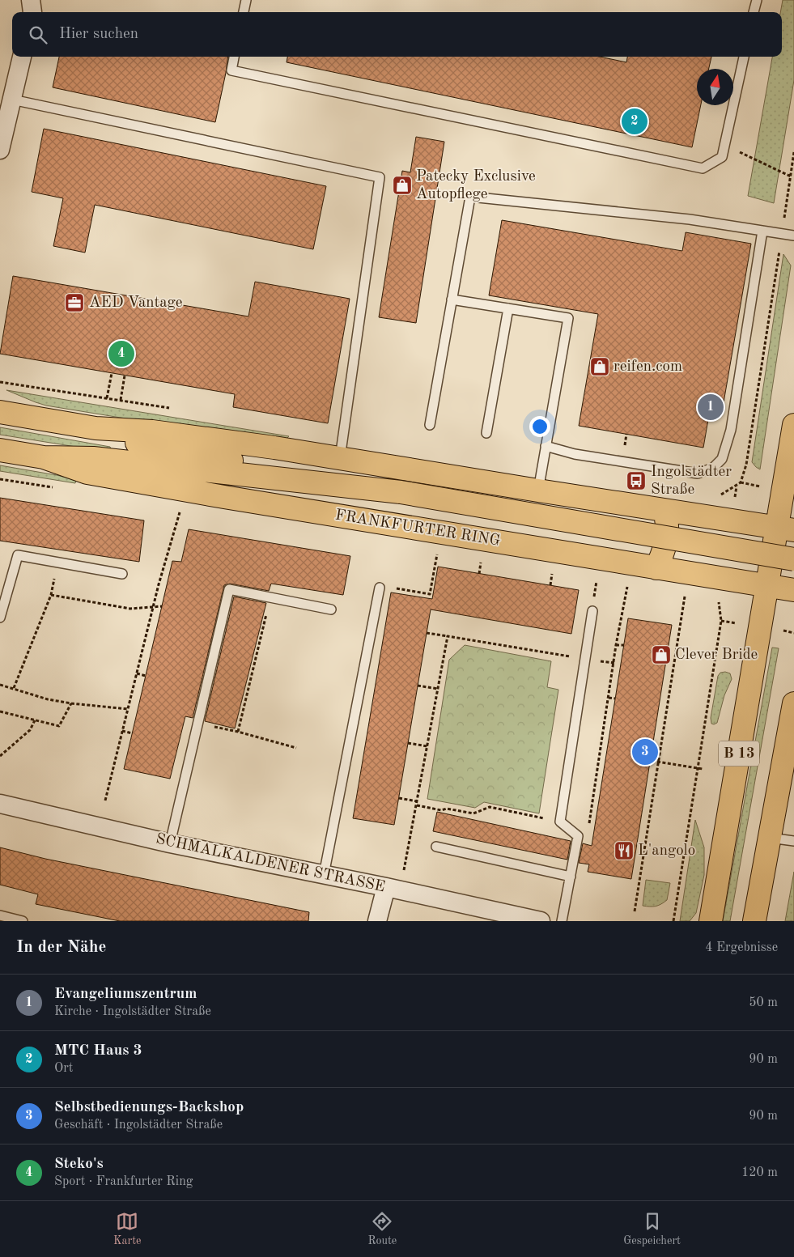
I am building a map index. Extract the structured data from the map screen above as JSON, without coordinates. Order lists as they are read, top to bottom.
{
  "streets": {
    "main road": ["FRANKFURTER RING", "B 13"],
    "street": ["SCHMALKALDENER STRASSE"]
  },
  "crossings": [
    ["FRANKFURTER RING", "B 13"]
  ],
  "places": {
    "shop": ["Patecky Exclusive Autopflege", "reifen.com", "Clever Bride"],
    "office": ["AED Vantage"],
    "bus stop": ["Ingolstädter Straße"],
    "restaurant": ["L'angolo"]
  },
  "north": "top",
  "page": {
    "search": "Hier suchen",
    "pins": [
      "2",
      "4",
      "1",
      "3"
    ],
    "heading": ["In der Nähe", "4 Ergebnisse"],
    "list": [
      {
        "mark": "1",
        "name": "Evangeliumszentrum",
        "note": "Kirche · Ingolstädter Straße",
        "value": "50 m"
      },
      {
        "mark": "2",
        "name": "MTC Haus 3",
        "note": "Ort",
        "value": "90 m"
      },
      {
        "mark": "3",
        "name": "Selbstbedienungs-Backshop",
        "note": "Geschäft · Ingolstädter Straße",
        "value": "90 m"
      },
      {
        "mark": "4",
        "name": "Steko's",
        "note": "Sport · Frankfurter Ring",
        "value": "120 m"
      }
    ],
    "nav": ["Karte", "Route", "Gespeichert"]
  }
}
